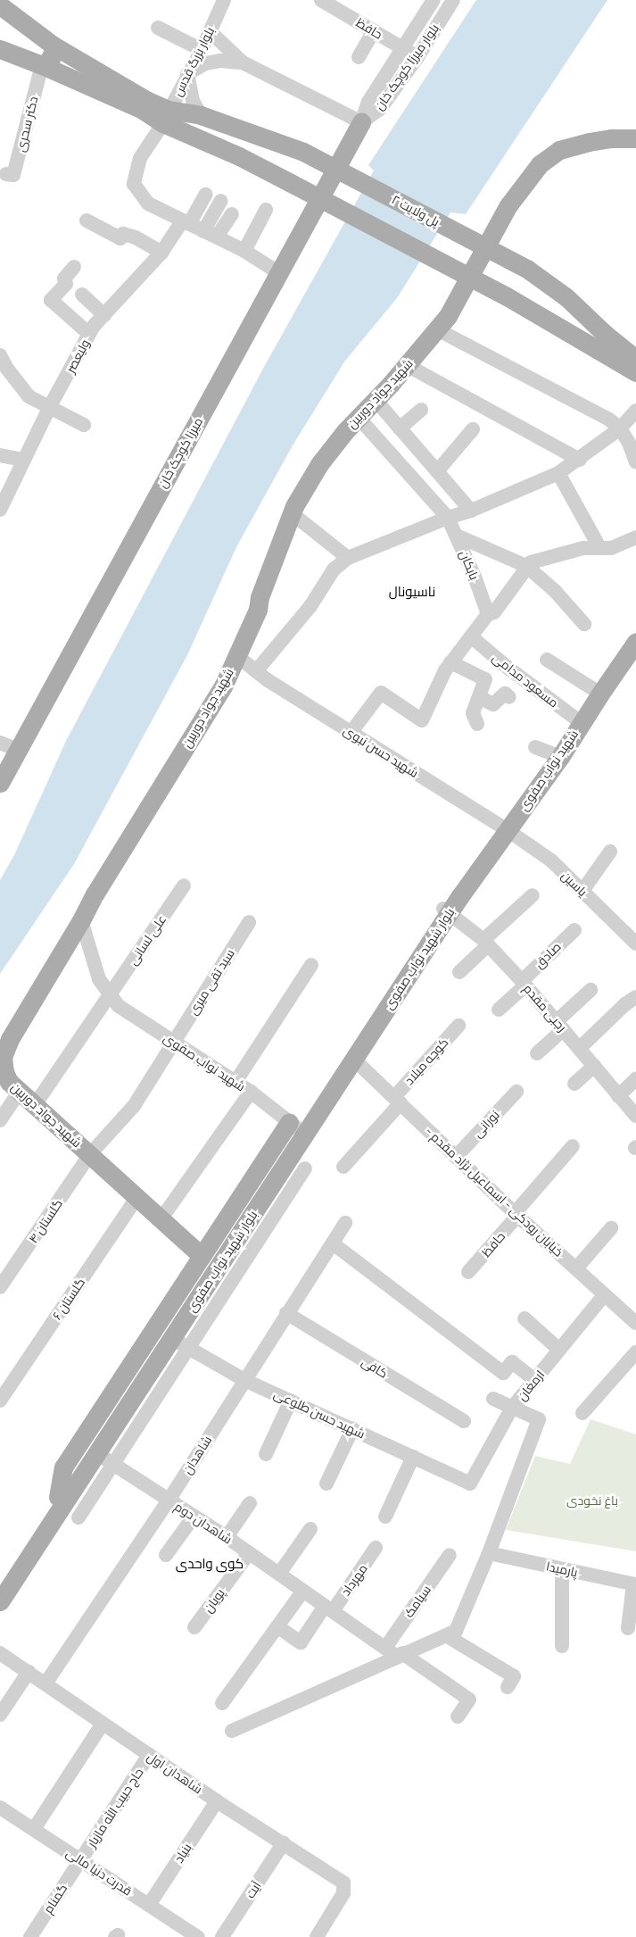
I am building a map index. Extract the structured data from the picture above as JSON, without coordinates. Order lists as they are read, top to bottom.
{
  "streets": {
    "main road": [
      "پل ولایت ۲",
      "شهید جواد دوربین",
      "میرزا کوچک خان",
      "شهید نواب صفوی",
      "بلوار شهید نواب صفوی"
    ],
    "street": [
      "حافظ",
      "بلوار بزرگ قدس",
      "بلوار میرزا کوچک خان",
      "دکتر سحری",
      "ولیعصر",
      "بابکان",
      "مسعود مدامی",
      "شهید حسن نبوی",
      "یاسین",
      "علی لسانی",
      "صادق",
      "سید تقی میری",
      "رجبی مقدم",
      "کوچه میلاد",
      "نورانی",
      "- خیابان رودکی - اسماعیل نژاد مقدم",
      "گلستان ۴",
      "گلستان ۶",
      "کافی",
      "ارمغان",
      "شهید حسن طلوعی",
      "شاهدان",
      "شاهدان دوم",
      "پارمیدا",
      "مهرداد",
      "پویان",
      "سیامک",
      "شاهدان اول",
      "حاج حبیب الله مازیار",
      "بنیاد",
      "قدرت دنیا مالی",
      "آیت",
      "گمنام"
    ]
  },
  "crossings": [
    ["حافظ", "بلوار میرزا کوچک خان"],
    ["حافظ", "- خیابان رودکی - اسماعیل نژاد مقدم"],
    ["بلوار بزرگ قدس", "پل ولایت ۲"],
    ["بلوار بزرگ قدس", "ولیعصر"],
    ["بلوار میرزا کوچک خان", "میرزا کوچک خان"],
    ["شهید جواد دوربین", "بابکان"],
    ["شهید جواد دوربین", "شهید حسن نبوی"],
    ["شهید جواد دوربین", "شهید نواب صفوی"],
    ["شهید جواد دوربین", "علی لسانی"],
    ["شهید جواد دوربین", "سید تقی میری"],
    ["شهید جواد دوربین", "گلستان ۴"],
    ["شهید جواد دوربین", "گلستان ۶"],
    ["مسعود مدامی", "شهید نواب صفوی"],
    ["شهید حسن نبوی", "شهید نواب صفوی"],
    ["شهید حسن نبوی", "یاسین"],
    ["شهید نواب صفوی", "یاسین"],
    ["شهید نواب صفوی", "علی لسانی"],
    ["شهید نواب صفوی", "بلوار شهید نواب صفوی"],
    ["شهید نواب صفوی", "سید تقی میری"],
    ["صادق", "رجبی مقدم"],
    ["بلوار شهید نواب صفوی", "رجبی مقدم"],
    ["بلوار شهید نواب صفوی", "- خیابان رودکی - اسماعیل نژاد مقدم"],
    ["بلوار شهید نواب صفوی", "شهید حسن طلوعی"],
    ["بلوار شهید نواب صفوی", "شاهدان دوم"],
    ["سید تقی میری", "گلستان ۴"],
    ["کوچه میلاد", "- خیابان رودکی - اسماعیل نژاد مقدم"],
    ["نورانی", "- خیابان رودکی - اسماعیل نژاد مقدم"],
    ["- خیابان رودکی - اسماعیل نژاد مقدم", "ارمغان"],
    ["کافی", "شاهدان"],
    ["ارمغان", "شهید حسن طلوعی"],
    ["شهید حسن طلوعی", "شاهدان"],
    ["شاهدان", "شاهدان دوم"],
    ["شاهدان", "شاهدان اول"],
    ["شاهدان دوم", "مهرداد"],
    ["شاهدان دوم", "پویان"],
    ["شاهدان دوم", "سیامک"],
    ["شاهدان اول", "حاج حبیب الله مازیار"],
    ["شاهدان اول", "بنیاد"],
    ["شاهدان اول", "آیت"],
    ["حاج حبیب الله مازیار", "قدرت دنیا مالی"],
    ["حاج حبیب الله مازیار", "گمنام"],
    ["بنیاد", "قدرت دنیا مالی"],
    ["قدرت دنیا مالی", "گمنام"]
  ],
  "districts": ["ناسیونال", "کوی واحدی"],
  "parks": ["باغ نخودی"]
}
